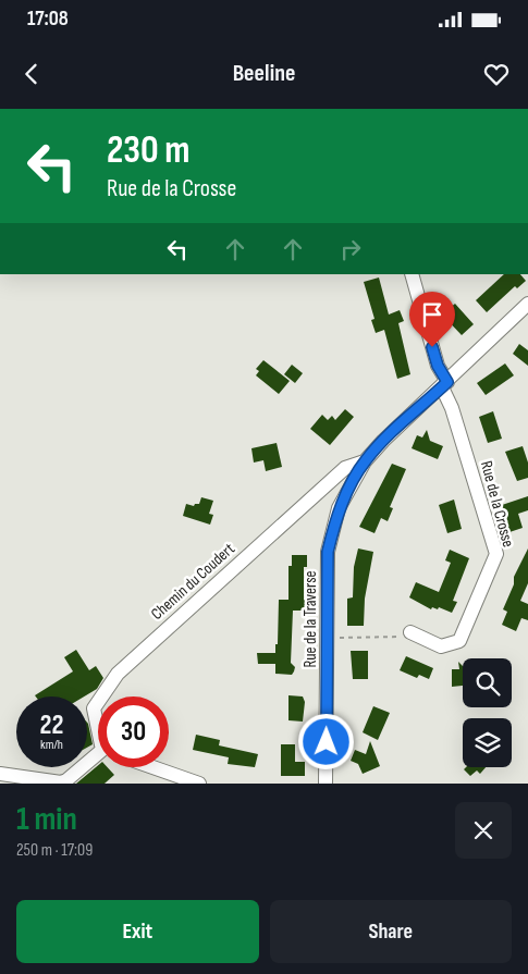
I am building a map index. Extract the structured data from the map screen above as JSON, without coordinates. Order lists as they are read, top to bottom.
{
  "streets": {
    "street": ["Rue de la Crosse", "Chemin du Coudert", "Rue de la Traverse"]
  },
  "crossings": [
    ["Rue de la Crosse", "Rue de la Traverse"],
    ["Chemin du Coudert", "Rue de la Traverse"]
  ],
  "page": {
    "status": "17:08",
    "header": "Beeline",
    "turn": ["230 m", "Rue de la Crosse"],
    "speed": "22 km/h",
    "limit": "30",
    "heading": ["1 min", "250 m · 17:09"],
    "buttons": ["Exit", "Share"]
  }
}
